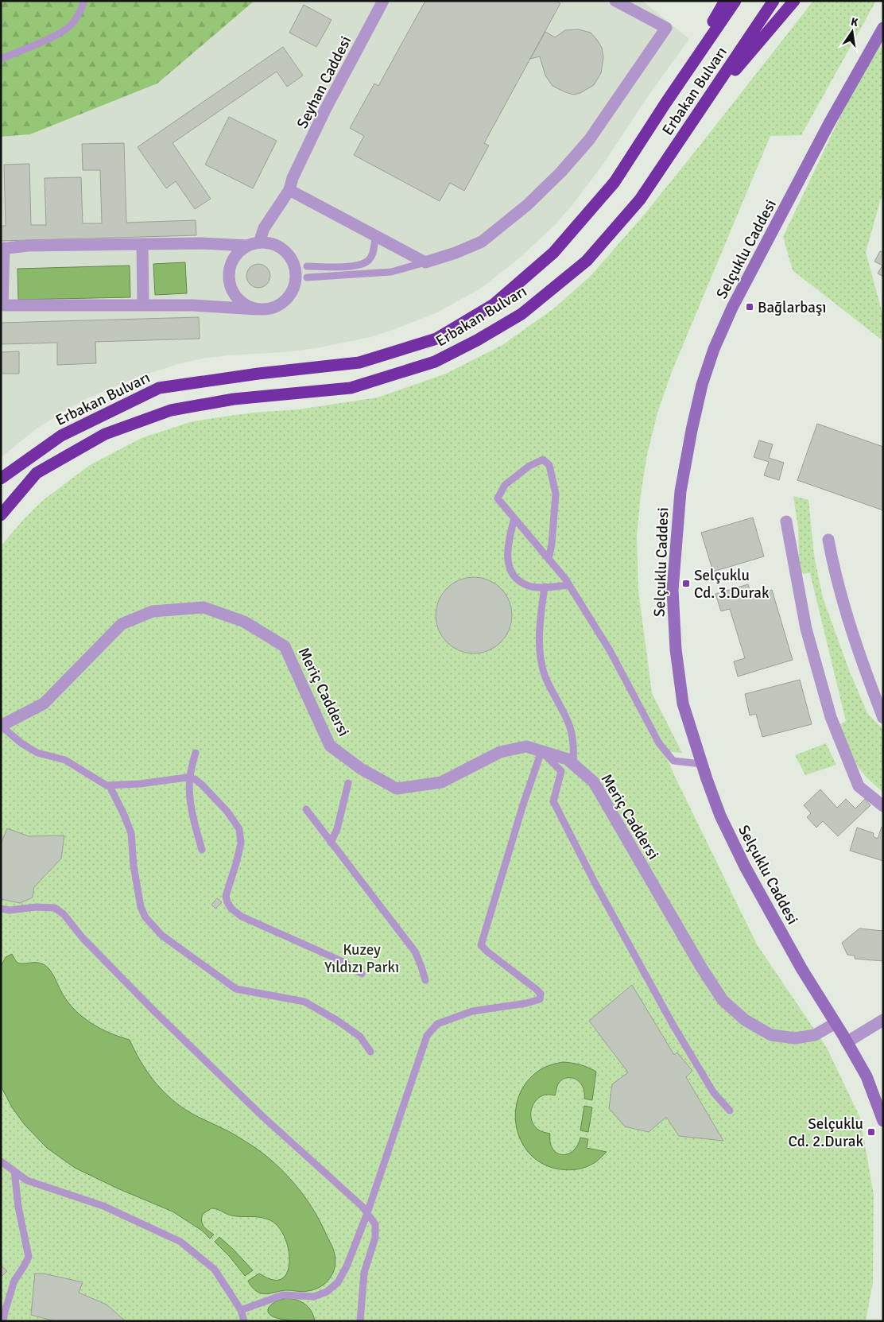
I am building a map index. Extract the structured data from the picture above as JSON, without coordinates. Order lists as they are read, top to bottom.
{
  "streets": {
    "highway": ["Erbakan Bulvarı"],
    "street": ["Seyhan Caddesi", "Selçuklu Caddesi", "Meriç Caddersi"]
  },
  "crossings": [
    ["Selçuklu Caddesi", "Meriç Caddersi"]
  ],
  "parks": ["Kuzey Yıldızı Parkı"],
  "places": {
    "transit": ["Bağlarbaşı", "Selçuklu Cd. 3.Durak", "Selçuklu Cd. 2.Durak"]
  },
  "north": "top"
}
